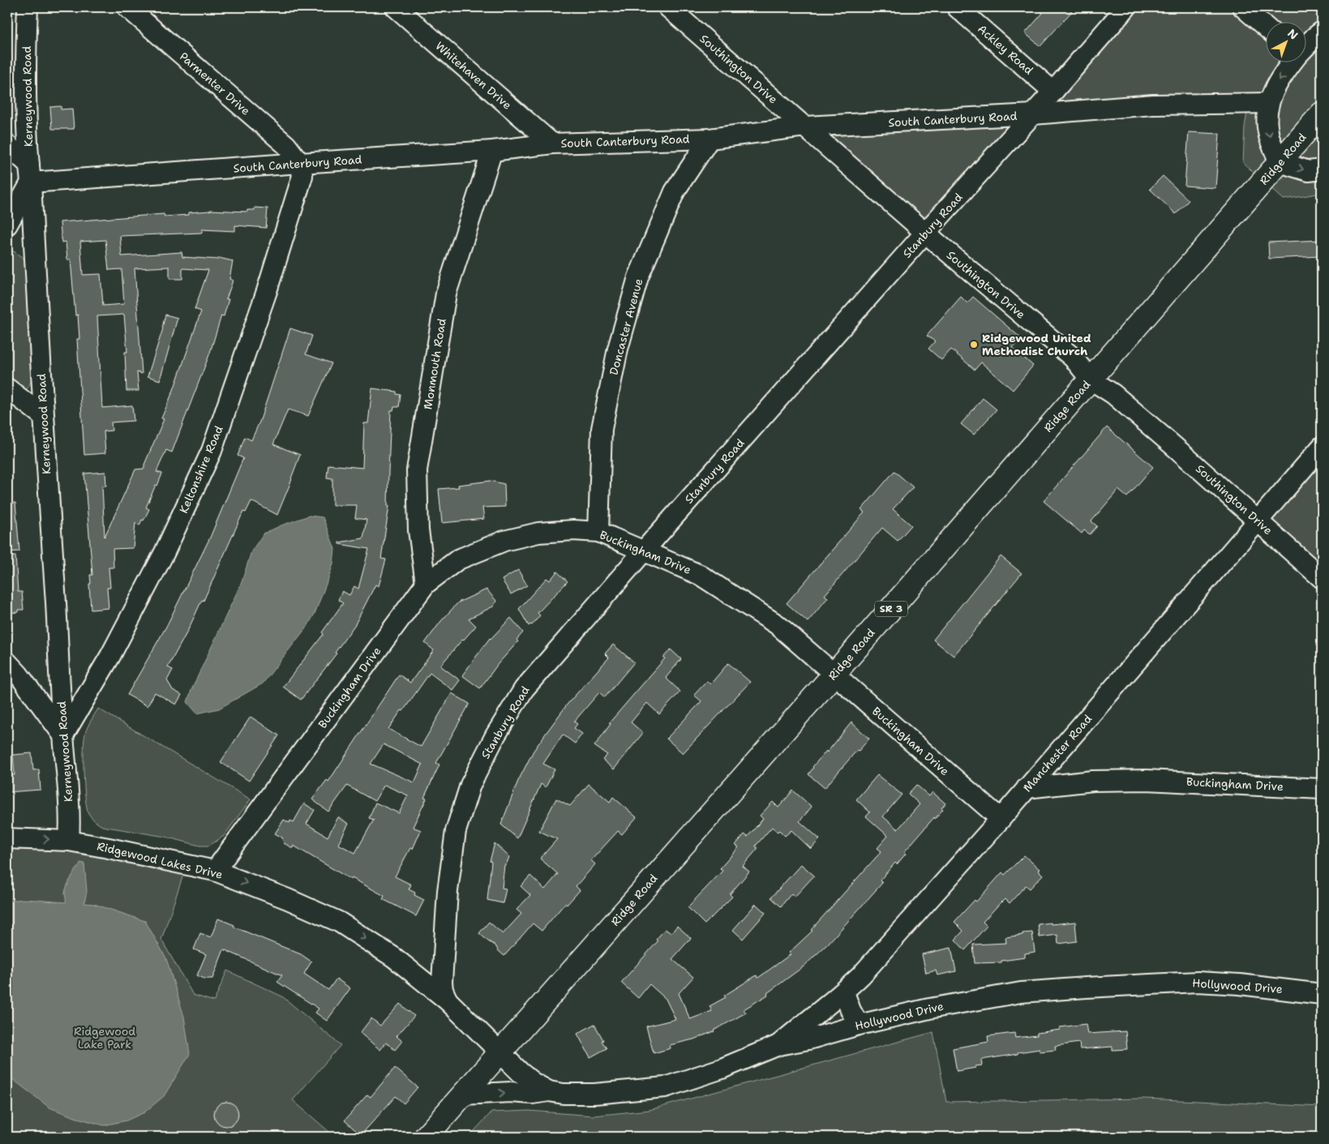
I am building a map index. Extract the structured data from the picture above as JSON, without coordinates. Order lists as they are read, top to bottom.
{
  "streets": {
    "main road": ["Ridge Road", "SR 3"],
    "street": [
      "Ackley Road",
      "Southington Drive",
      "Whitehaven Drive",
      "Parmenter Drive",
      "Kerneywood Road",
      "South Canterbury Road",
      "Stanbury Road",
      "Doncaster Avenue",
      "Monmouth Road",
      "Keltonshire Road",
      "Buckingham Drive",
      "Manchester Road",
      "Ridgewood Lakes Drive",
      "Hollywood Drive"
    ]
  },
  "crossings": [
    ["Ackley Road", "Stanbury Road"],
    ["Southington Drive", "South Canterbury Road"],
    ["Southington Drive", "Ridge Road"],
    ["Southington Drive", "Stanbury Road"],
    ["Southington Drive", "Manchester Road"],
    ["Whitehaven Drive", "South Canterbury Road"],
    ["Parmenter Drive", "South Canterbury Road"],
    ["Parmenter Drive", "Keltonshire Road"],
    ["Kerneywood Road", "South Canterbury Road"],
    ["Kerneywood Road", "Keltonshire Road"],
    ["Kerneywood Road", "Ridgewood Lakes Drive"],
    ["South Canterbury Road", "Stanbury Road"],
    ["South Canterbury Road", "Doncaster Avenue"],
    ["South Canterbury Road", "Monmouth Road"],
    ["South Canterbury Road", "Keltonshire Road"],
    ["Ridge Road", "Buckingham Drive"],
    ["Ridge Road", "Ridgewood Lakes Drive"],
    ["Ridge Road", "Hollywood Drive"],
    ["Stanbury Road", "Buckingham Drive"],
    ["Stanbury Road", "Ridgewood Lakes Drive"],
    ["Doncaster Avenue", "Buckingham Drive"],
    ["Monmouth Road", "Buckingham Drive"],
    ["Buckingham Drive", "Manchester Road"],
    ["Buckingham Drive", "Ridgewood Lakes Drive"],
    ["Manchester Road", "Hollywood Drive"],
    ["Ridgewood Lakes Drive", "Hollywood Drive"]
  ],
  "one_way": ["Ridgewood Lakes Drive"],
  "parks": ["Ridgewood Lake Park"],
  "places": ["Ridgewood United Methodist Church"],
  "north": "top right"
}
